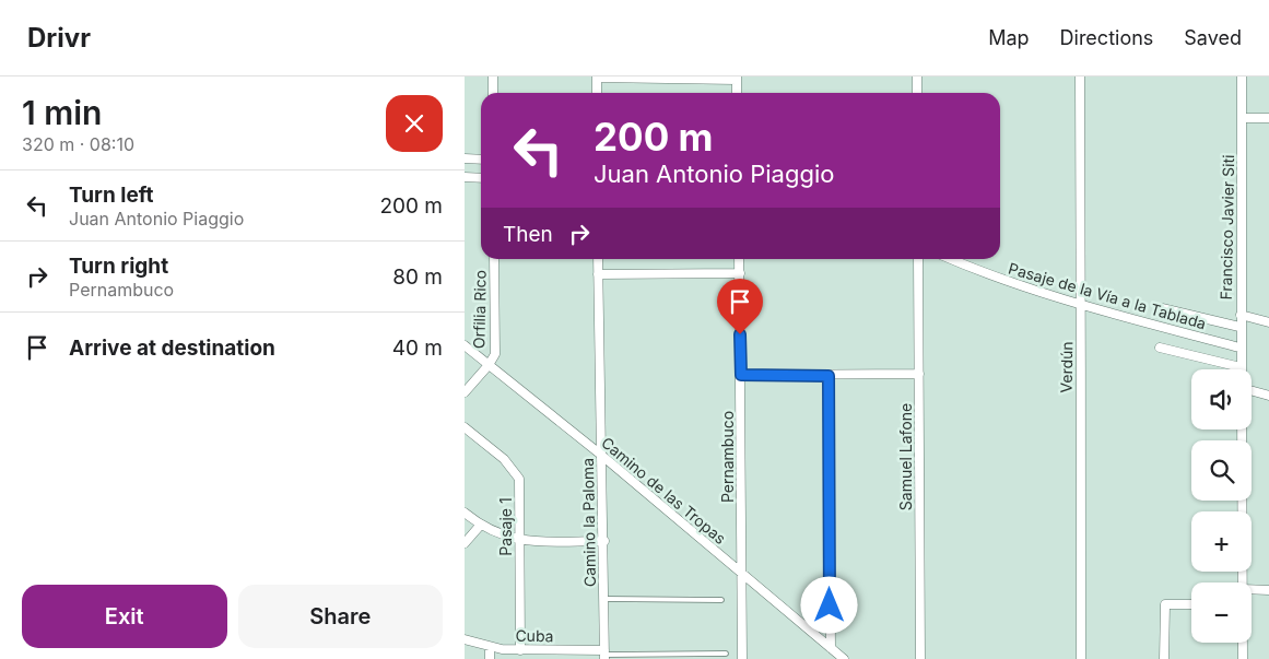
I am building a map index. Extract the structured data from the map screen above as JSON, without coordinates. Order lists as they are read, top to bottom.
{
  "streets": {
    "street": [
      "Francisco Javier Siti",
      "Pasaje de la Vía a la Tablada",
      "Orfilia Rico",
      "Verdún",
      "Pernambuco",
      "Samuel Lafone",
      "Camino de las Tropas",
      "Camino la Paloma",
      "Pasaje 1",
      "Cuba"
    ]
  },
  "crossings": [
    ["Francisco Javier Siti", "Pasaje de la Vía a la Tablada"],
    ["Pasaje de la Vía a la Tablada", "Verdún"],
    ["Orfilia Rico", "Camino de las Tropas"],
    ["Pernambuco", "Camino de las Tropas"],
    ["Camino de las Tropas", "Camino la Paloma"],
    ["Camino la Paloma", "Cuba"],
    ["Pasaje 1", "Cuba"]
  ],
  "page": {
    "header": "Drivr",
    "nav": ["Map", "Directions", "Saved"],
    "heading": ["1 min", "320 m · 08:10"],
    "turn": ["200 m", "Juan Antonio Piaggio"],
    "list": [
      {
        "name": "Turn left",
        "note": "Juan Antonio Piaggio",
        "value": "200 m"
      },
      {
        "name": "Turn right",
        "note": "Pernambuco",
        "value": "80 m"
      },
      {
        "name": "Arrive at destination",
        "value": "40 m"
      }
    ],
    "then": "Then",
    "map_buttons": ["+", "−"],
    "buttons": ["Exit", "Share"]
  }
}
